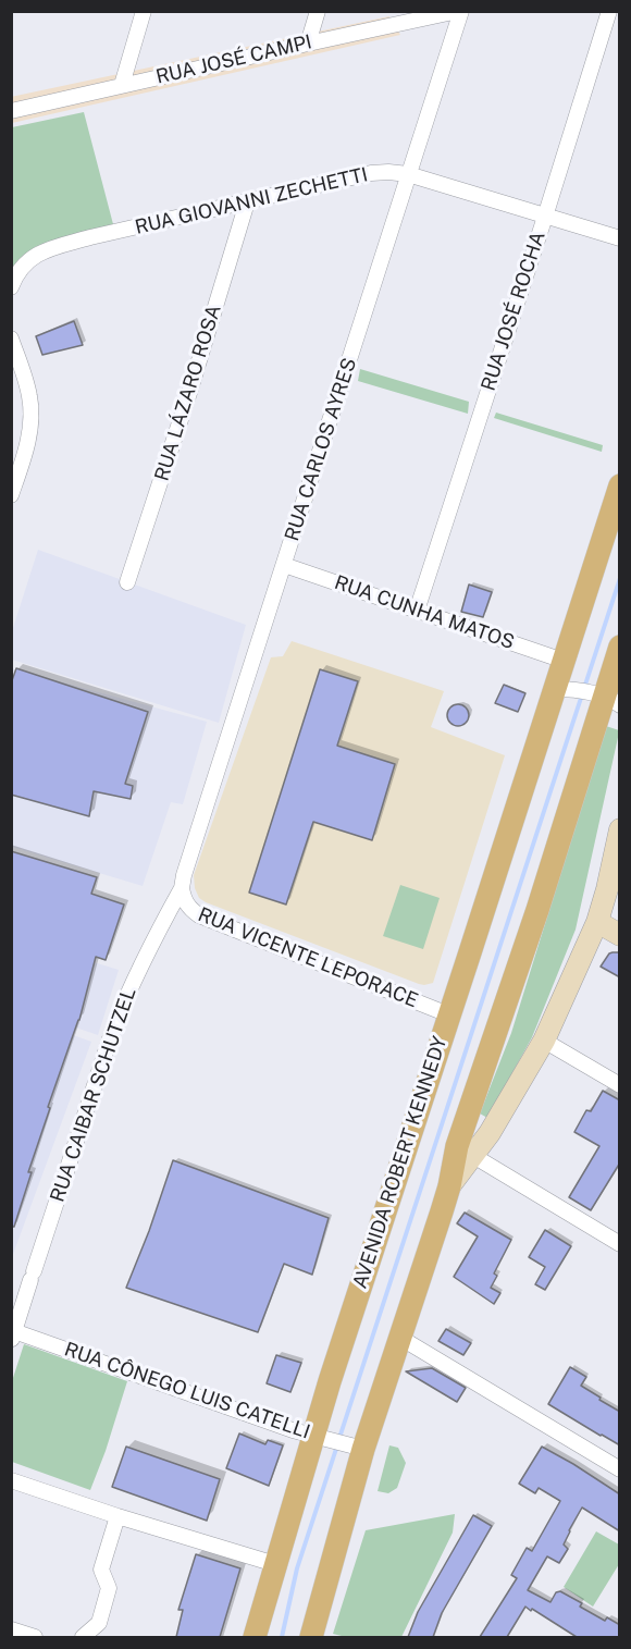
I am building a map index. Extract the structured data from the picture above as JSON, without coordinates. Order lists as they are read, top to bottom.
{
  "streets": {
    "main road": ["AVENIDA ROBERT KENNEDY"],
    "street": [
      "RUA JOSÉ CAMPI",
      "RUA GIOVANNI ZECHETTI",
      "RUA JOSÉ ROCHA",
      "RUA LÁZARO ROSA",
      "RUA CARLOS AYRES",
      "RUA CUNHA MATOS",
      "RUA VICENTE LEPORACE",
      "RUA CAIBAR SCHUTZEL",
      "RUA CÔNEGO LUIS CATELLI"
    ]
  },
  "crossings": [
    ["RUA JOSÉ CAMPI", "RUA CARLOS AYRES"],
    ["RUA GIOVANNI ZECHETTI", "RUA JOSÉ ROCHA"],
    ["RUA GIOVANNI ZECHETTI", "RUA LÁZARO ROSA"],
    ["RUA GIOVANNI ZECHETTI", "RUA CARLOS AYRES"],
    ["RUA JOSÉ ROCHA", "RUA CUNHA MATOS"],
    ["RUA CARLOS AYRES", "RUA CUNHA MATOS"],
    ["RUA CARLOS AYRES", "RUA VICENTE LEPORACE"],
    ["RUA CARLOS AYRES", "RUA CAIBAR SCHUTZEL"],
    ["RUA CUNHA MATOS", "AVENIDA ROBERT KENNEDY"],
    ["RUA VICENTE LEPORACE", "RUA CAIBAR SCHUTZEL"],
    ["RUA VICENTE LEPORACE", "AVENIDA ROBERT KENNEDY"],
    ["RUA CAIBAR SCHUTZEL", "RUA CÔNEGO LUIS CATELLI"],
    ["AVENIDA ROBERT KENNEDY", "RUA CÔNEGO LUIS CATELLI"]
  ]
}
